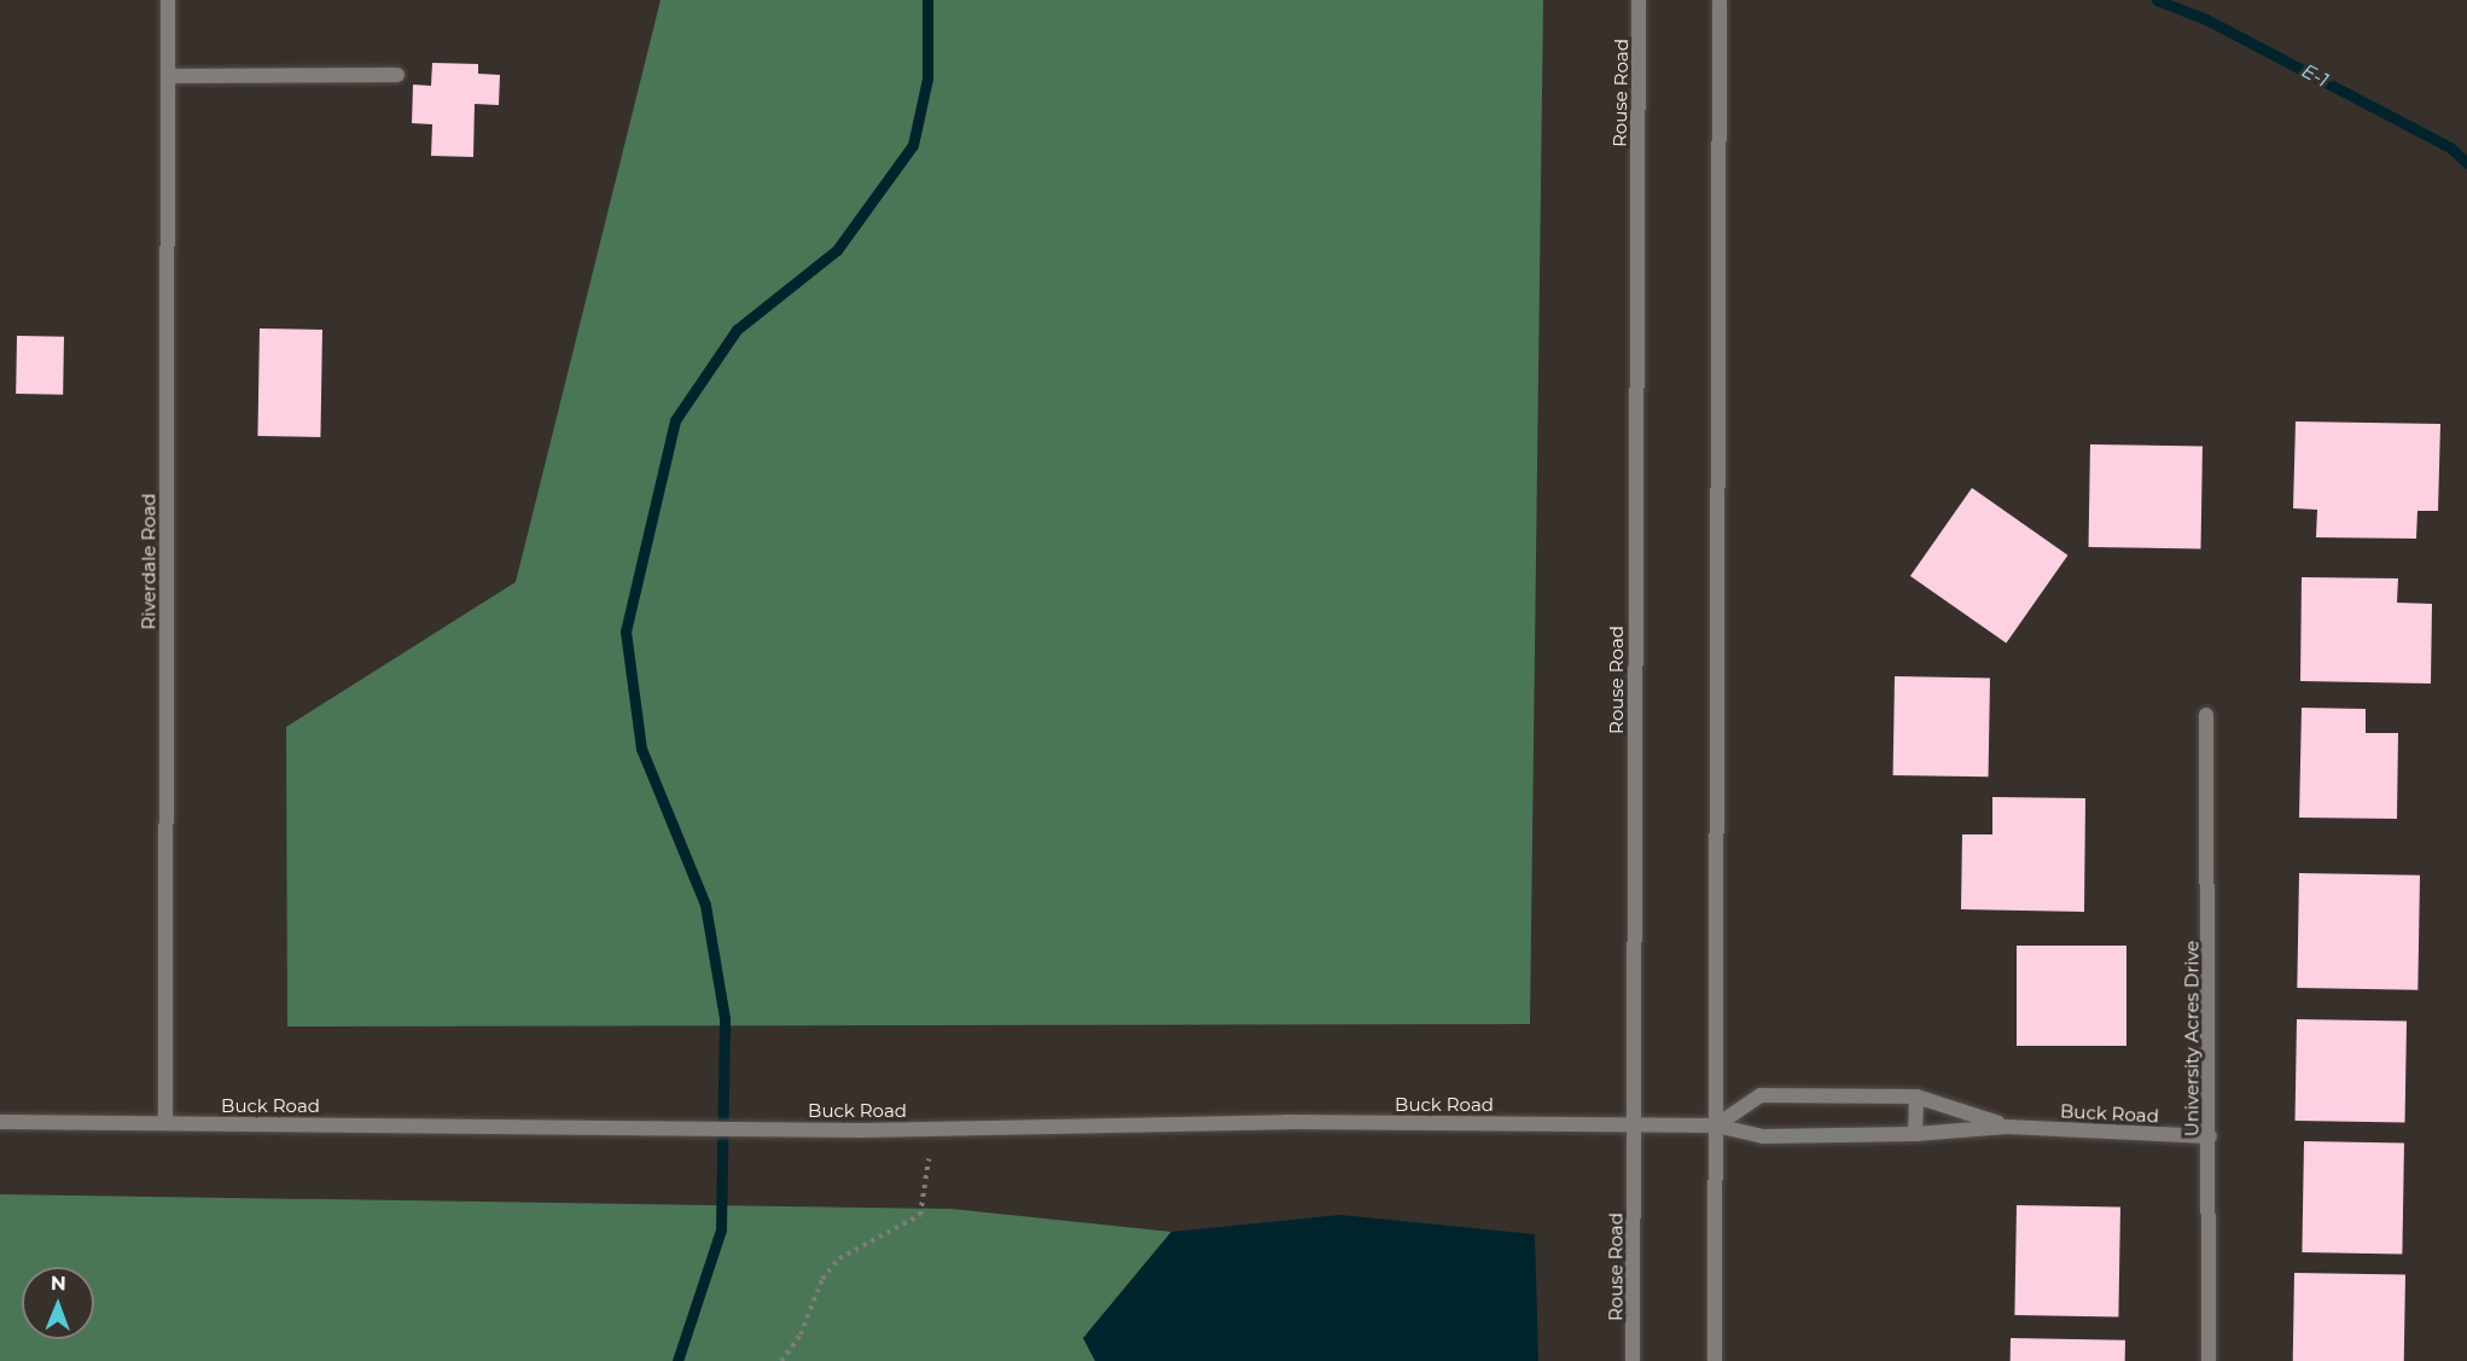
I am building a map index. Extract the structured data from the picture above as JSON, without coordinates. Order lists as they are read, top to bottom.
{
  "streets": {
    "street": [
      "Rouse Road",
      "Riverdale Road",
      "University Acres Drive",
      "Buck Road"
    ]
  },
  "crossings": [
    ["Rouse Road", "Buck Road"],
    ["Riverdale Road", "Buck Road"],
    ["University Acres Drive", "Buck Road"]
  ],
  "water": ["E-1"],
  "north": "top"
}
